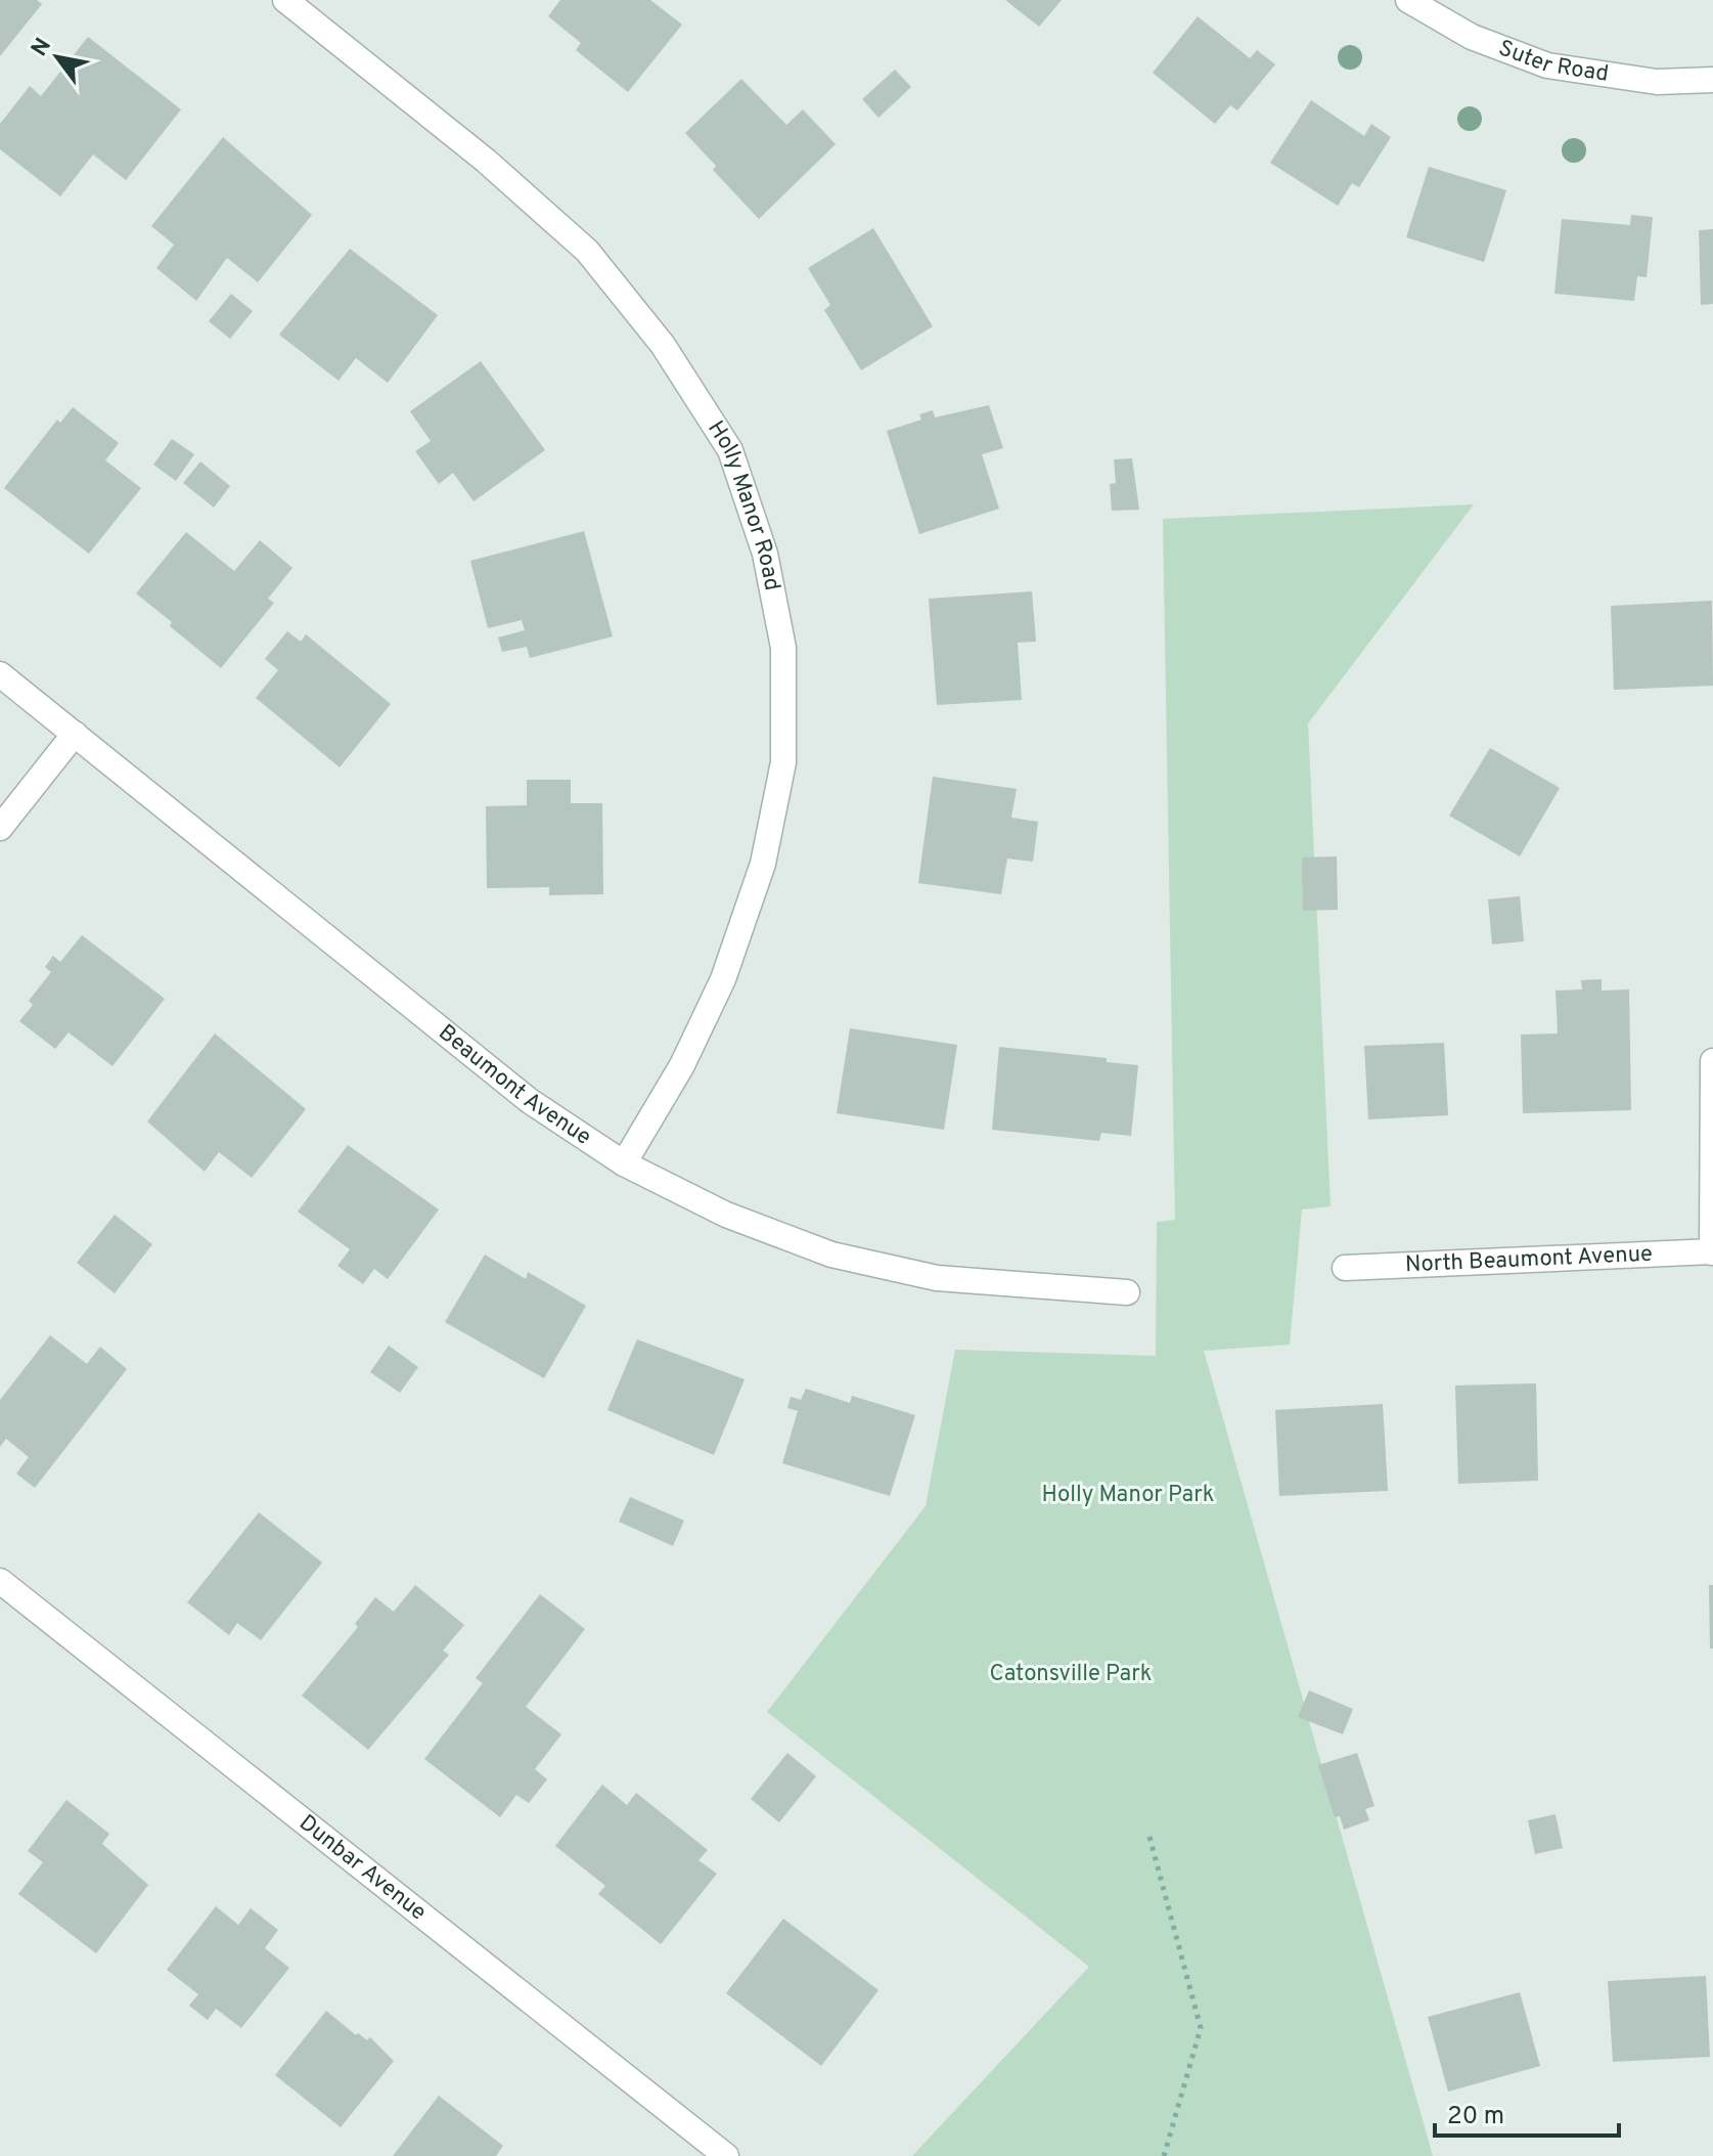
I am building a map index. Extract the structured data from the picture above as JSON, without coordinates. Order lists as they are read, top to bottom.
{
  "streets": {
    "street": [
      "Suter Road",
      "Holly Manor Road",
      "Beaumont Avenue",
      "North Beaumont Avenue",
      "Dunbar Avenue"
    ]
  },
  "crossings": [
    ["Holly Manor Road", "Beaumont Avenue"]
  ],
  "parks": ["Holly Manor Park", "Catonsville Park"],
  "scale_bar": "20 m",
  "north": "top left"
}
